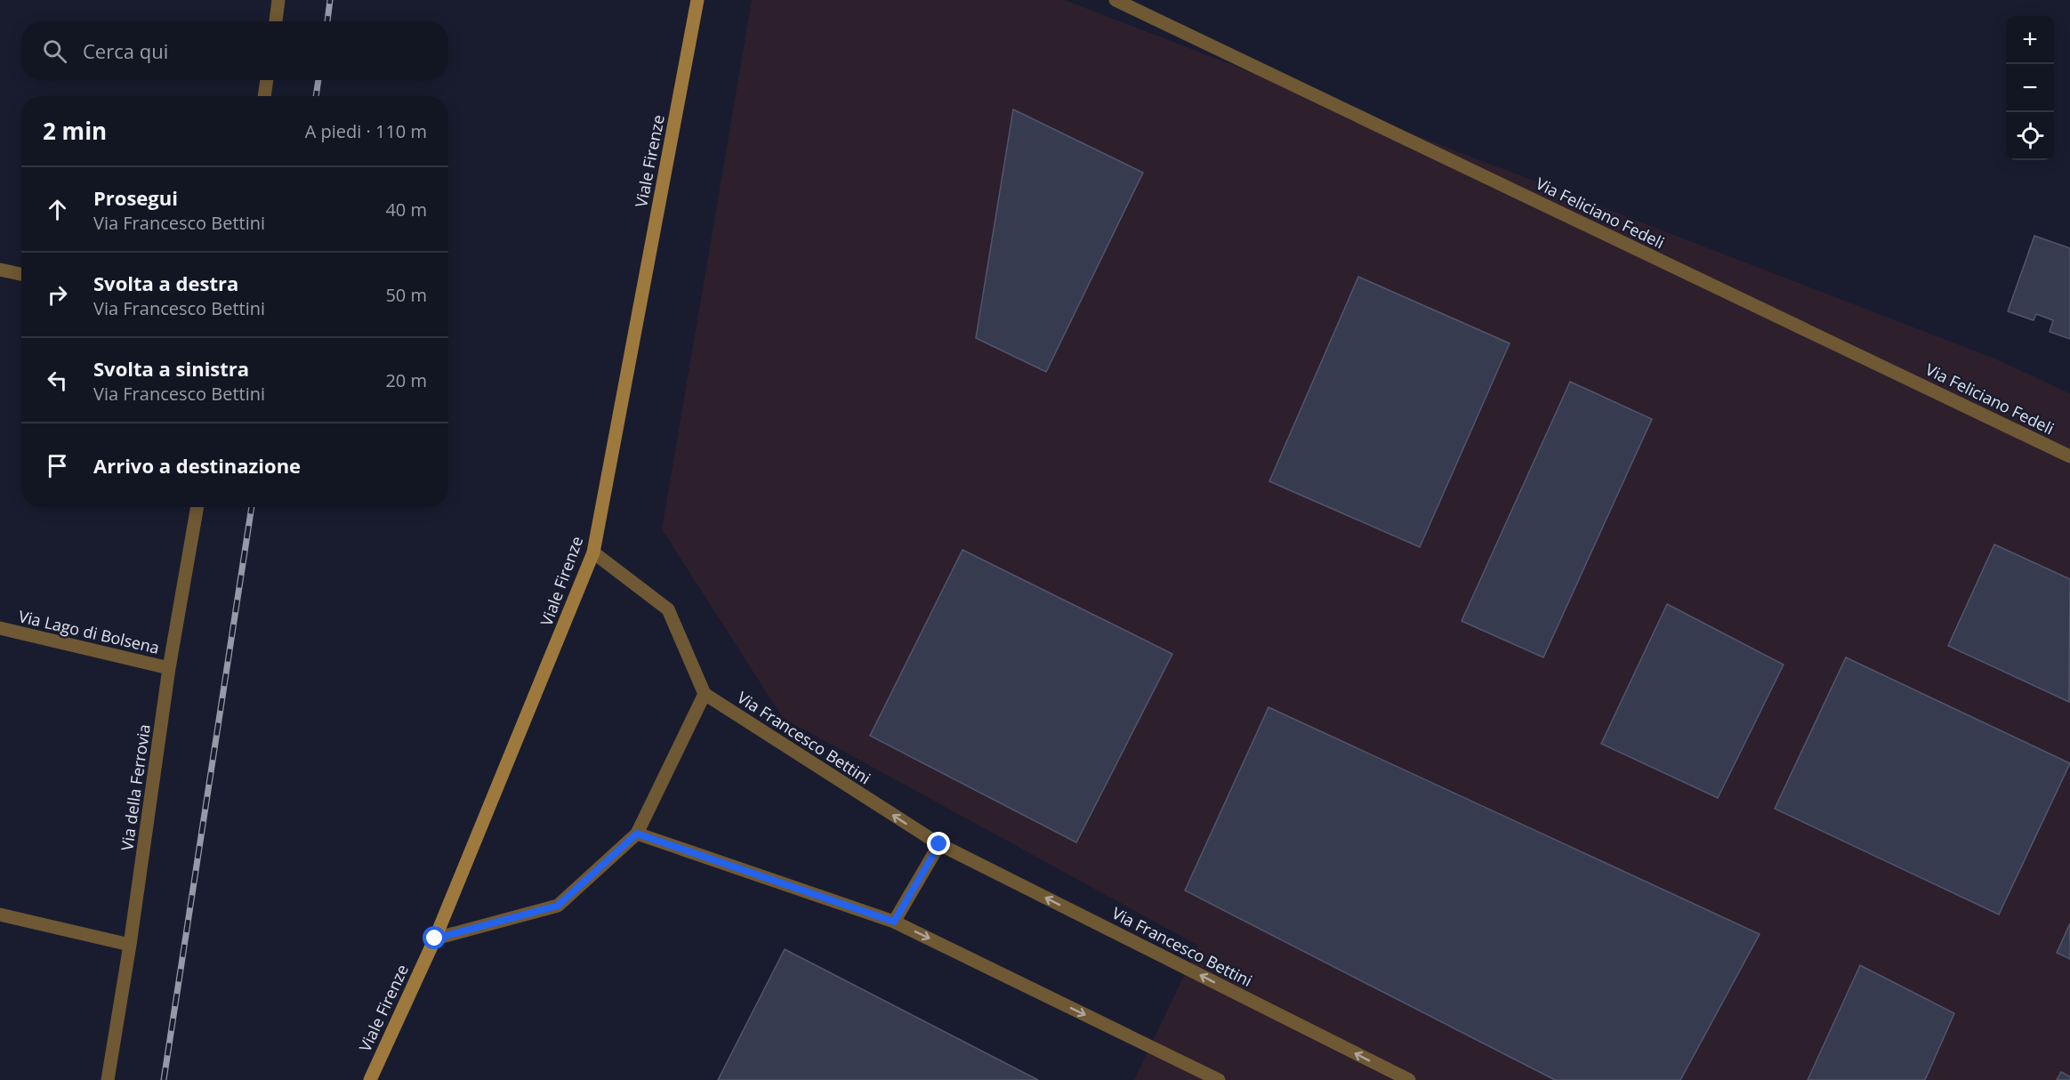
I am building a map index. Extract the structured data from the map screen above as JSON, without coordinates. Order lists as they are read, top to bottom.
{
  "streets": {
    "main road": ["Viale Firenze"],
    "street": [
      "Via Feliciano Fedeli",
      "Via Lago di Bolsena",
      "Via Francesco Bettini",
      "Via della Ferrovia"
    ]
  },
  "crossings": [
    ["Via Lago di Bolsena", "Via della Ferrovia"]
  ],
  "page": {
    "map_buttons": ["+", "−"],
    "search": "Cerca qui",
    "heading": ["2 min", "A piedi · 110 m"],
    "list": [
      ["Prosegui", "Via Francesco Bettini", "40 m"],
      ["Svolta a destra", "Via Francesco Bettini", "50 m"],
      ["Svolta a sinistra", "Via Francesco Bettini", "20 m"],
      "Arrivo a destinazione"
    ]
  }
}
